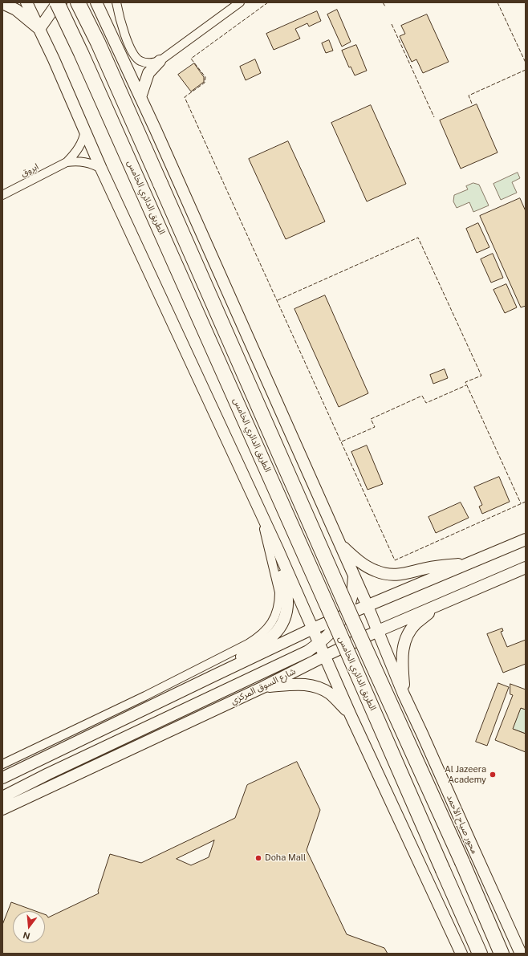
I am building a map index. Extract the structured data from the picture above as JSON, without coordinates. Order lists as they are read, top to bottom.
{
  "streets": {
    "highway": ["الطريق الدائري الخامس", "محور صباح الأحمد"],
    "street": ["ابروق", "شارع السوق المركزي"]
  },
  "crossings": [
    ["الطريق الدائري الخامس", "محور صباح الأحمد"]
  ],
  "places": ["Al Jazeera Academy", "Doha Mall"],
  "north": "bottom"
}
